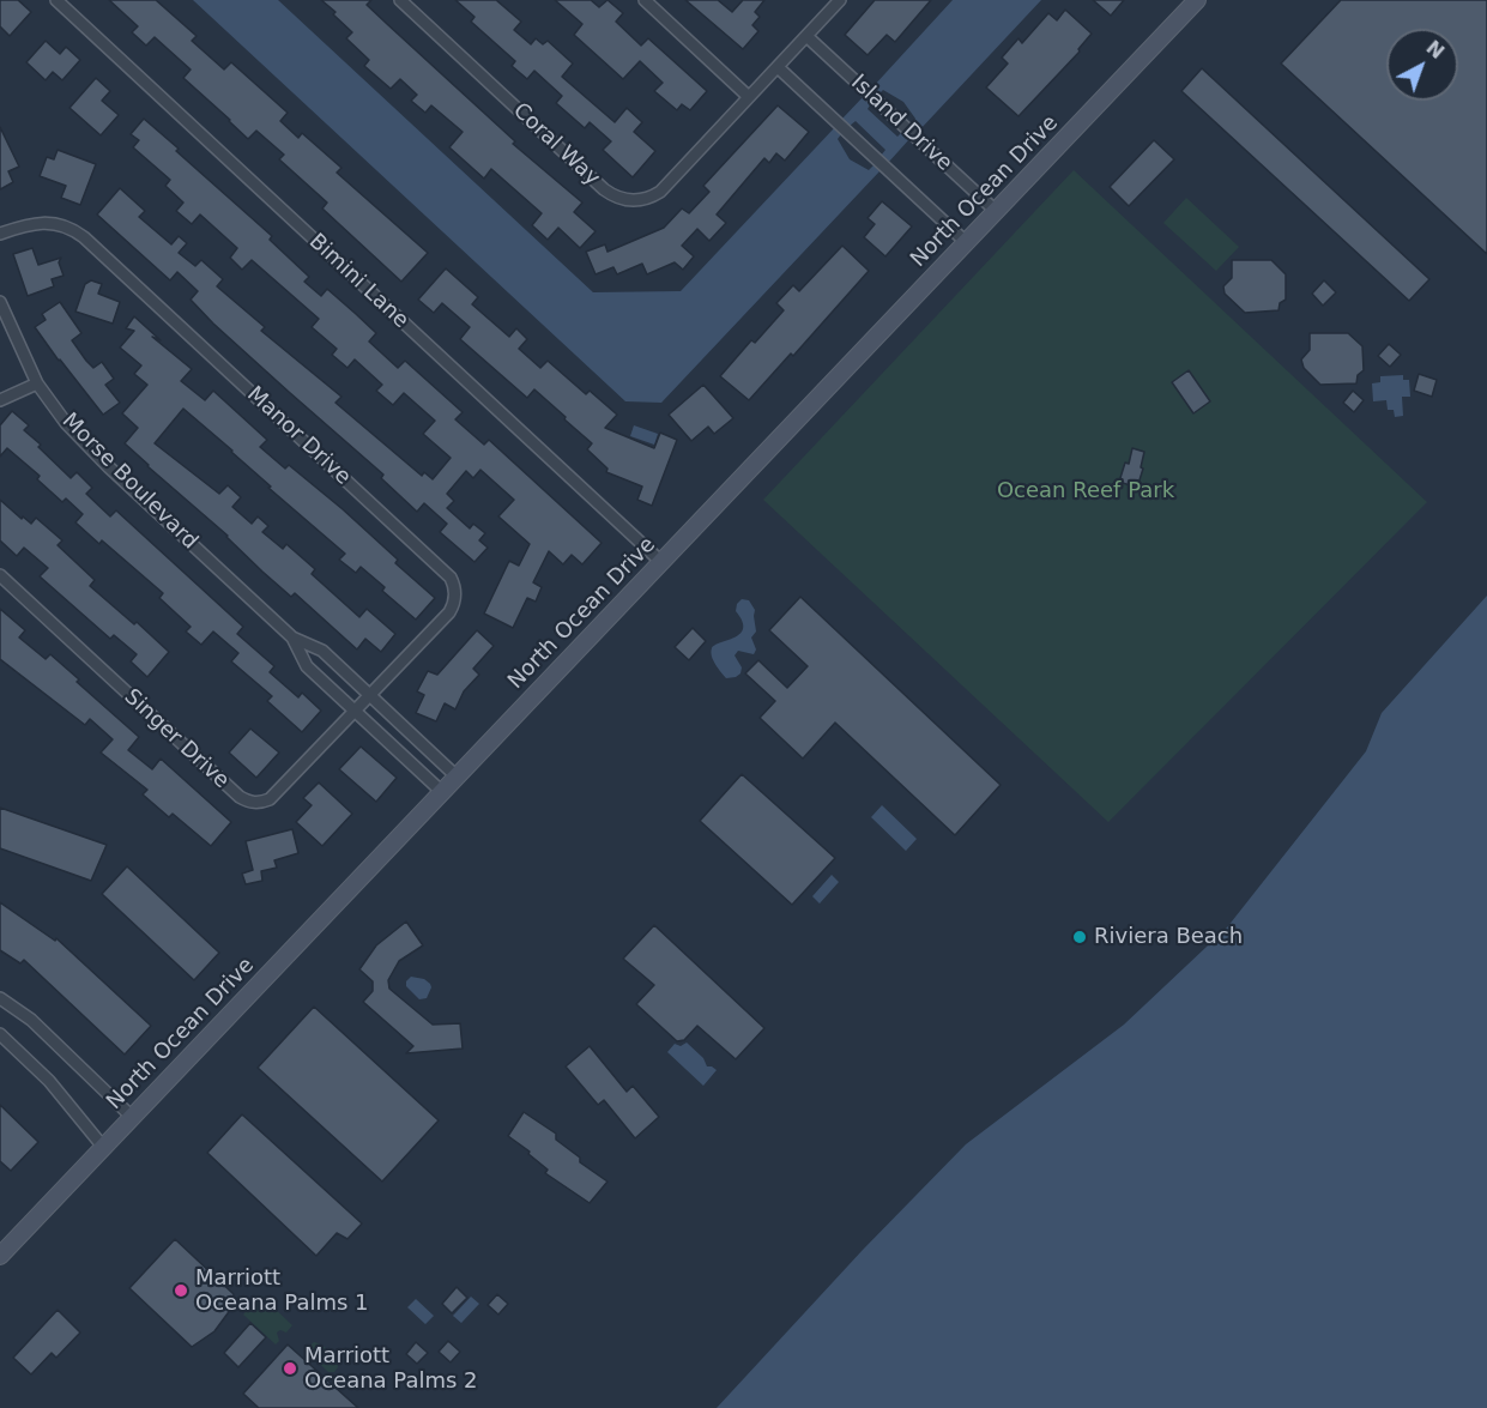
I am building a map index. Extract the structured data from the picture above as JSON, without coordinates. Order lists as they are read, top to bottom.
{
  "streets": {
    "main road": ["North Ocean Drive"],
    "street": [
      "Island Drive",
      "Coral Way",
      "Bimini Lane",
      "Manor Drive",
      "Morse Boulevard",
      "Singer Drive"
    ]
  },
  "crossings": [
    ["Island Drive", "Coral Way"],
    ["Island Drive", "North Ocean Drive"],
    ["North Ocean Drive", "Bimini Lane"],
    ["North Ocean Drive", "Morse Boulevard"],
    ["Manor Drive", "Morse Boulevard"],
    ["Manor Drive", "Singer Drive"],
    ["Morse Boulevard", "Singer Drive"]
  ],
  "parks": ["Ocean Reef Park"],
  "places": ["Riviera Beach", "Marriott Oceana Palms 1", "Marriott Oceana Palms 2"],
  "north": "top right"
}
